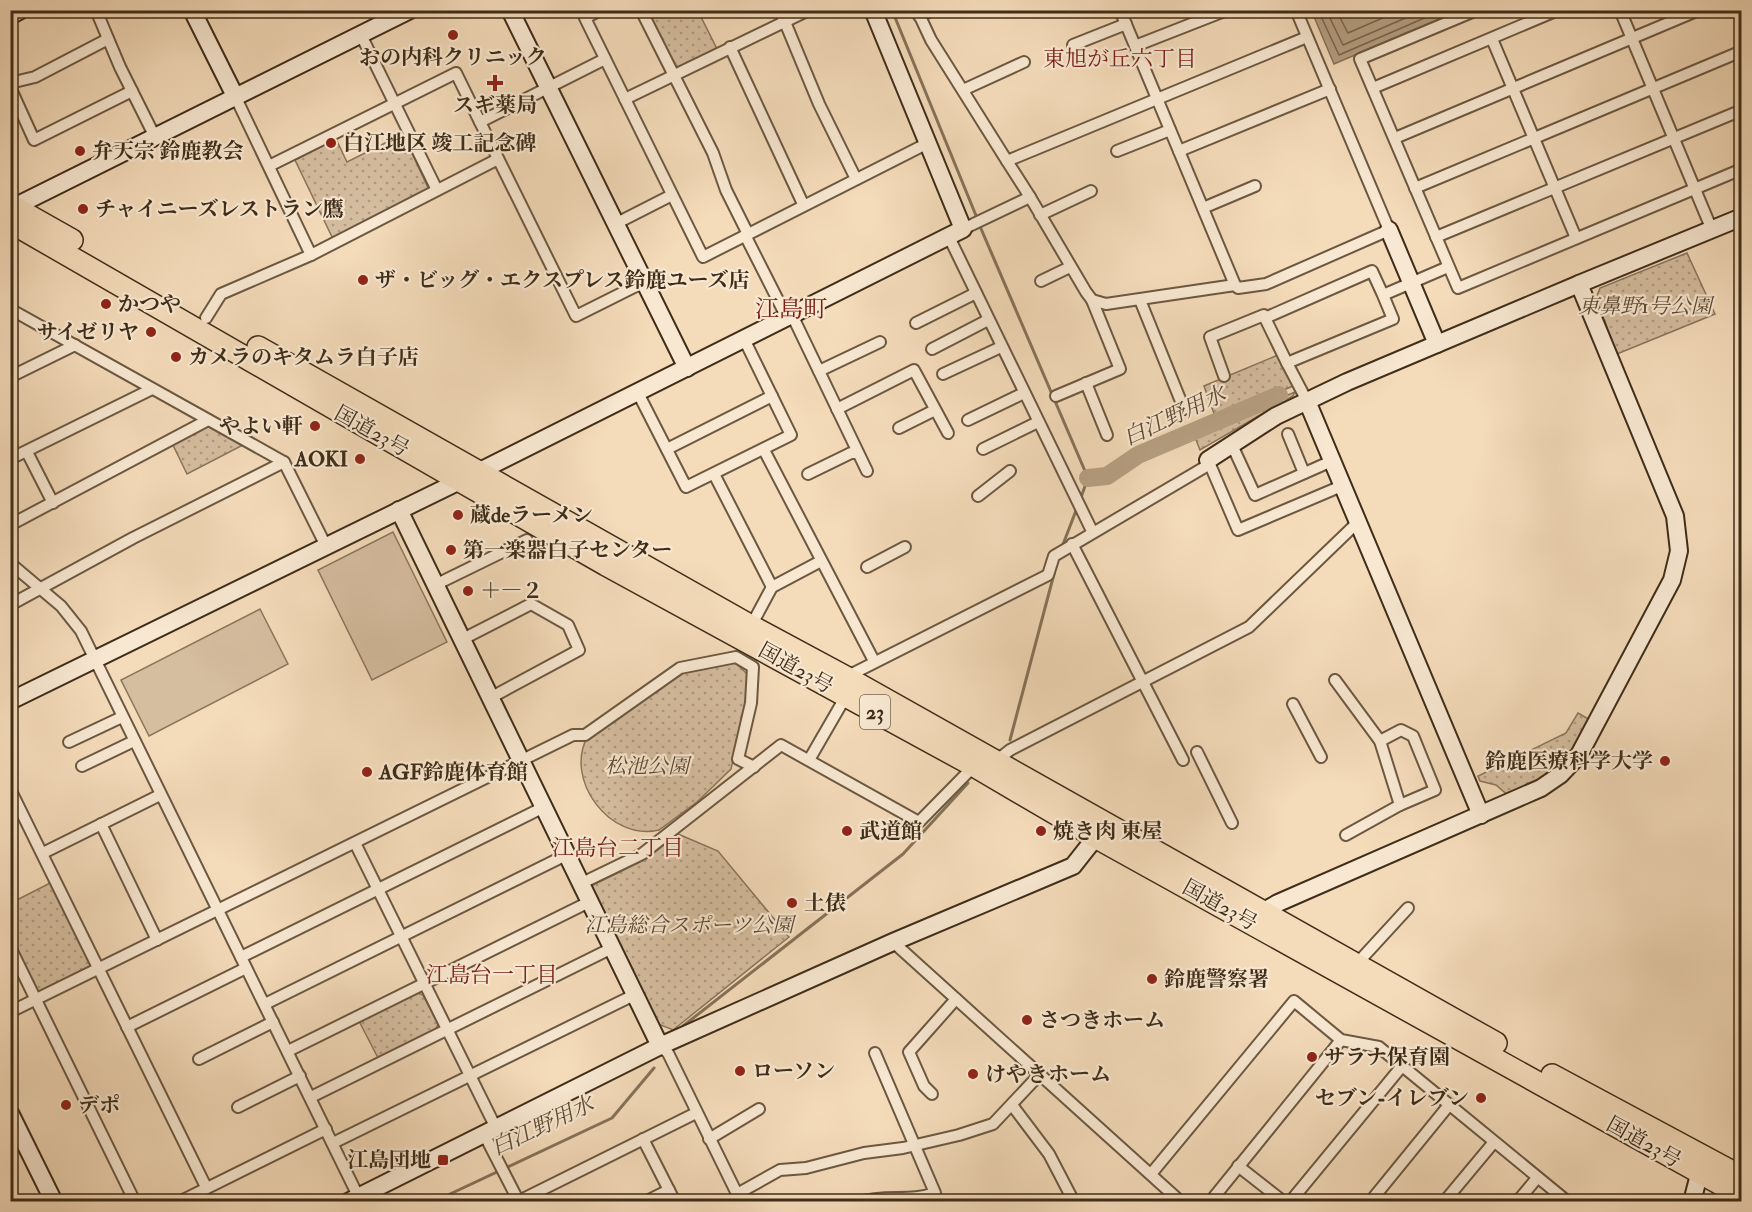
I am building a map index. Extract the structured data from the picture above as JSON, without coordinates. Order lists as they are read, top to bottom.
{
  "streets": {
    "highway": ["国道23号", "23"]
  },
  "districts": [
    "東旭が丘六丁目",
    "江島町",
    "江島台二丁目",
    "江島台一丁目"
  ],
  "water": ["白江野用水"],
  "parks": ["東鼻野1号公園", "松池公園", "江島総合スポーツ公園"],
  "places": {
    "other": [
      "おの内科クリニック",
      "白江地区 竣工記念碑",
      "弁天宗 鈴鹿教会",
      "チャイニーズレストラン鷹",
      "ザ・ビッグ・エクスプレス鈴鹿ユーズ店",
      "かつや",
      "サイゼリヤ",
      "カメラのキタムラ白子店",
      "やよい軒",
      "AOKI",
      "蔵deラーメン",
      "第一楽器白子センター",
      "＋―２",
      "鈴鹿医療科学大学",
      "AGF鈴鹿体育館",
      "武道館",
      "焼き肉 東屋",
      "土俵",
      "鈴鹿警察署",
      "さつきホーム",
      "サラナ保育園",
      "ローソン",
      "けやきホーム",
      "セブン-イレブン",
      "デポ"
    ],
    "health": ["スギ薬局"],
    "transit": ["江島団地"]
  }
}
